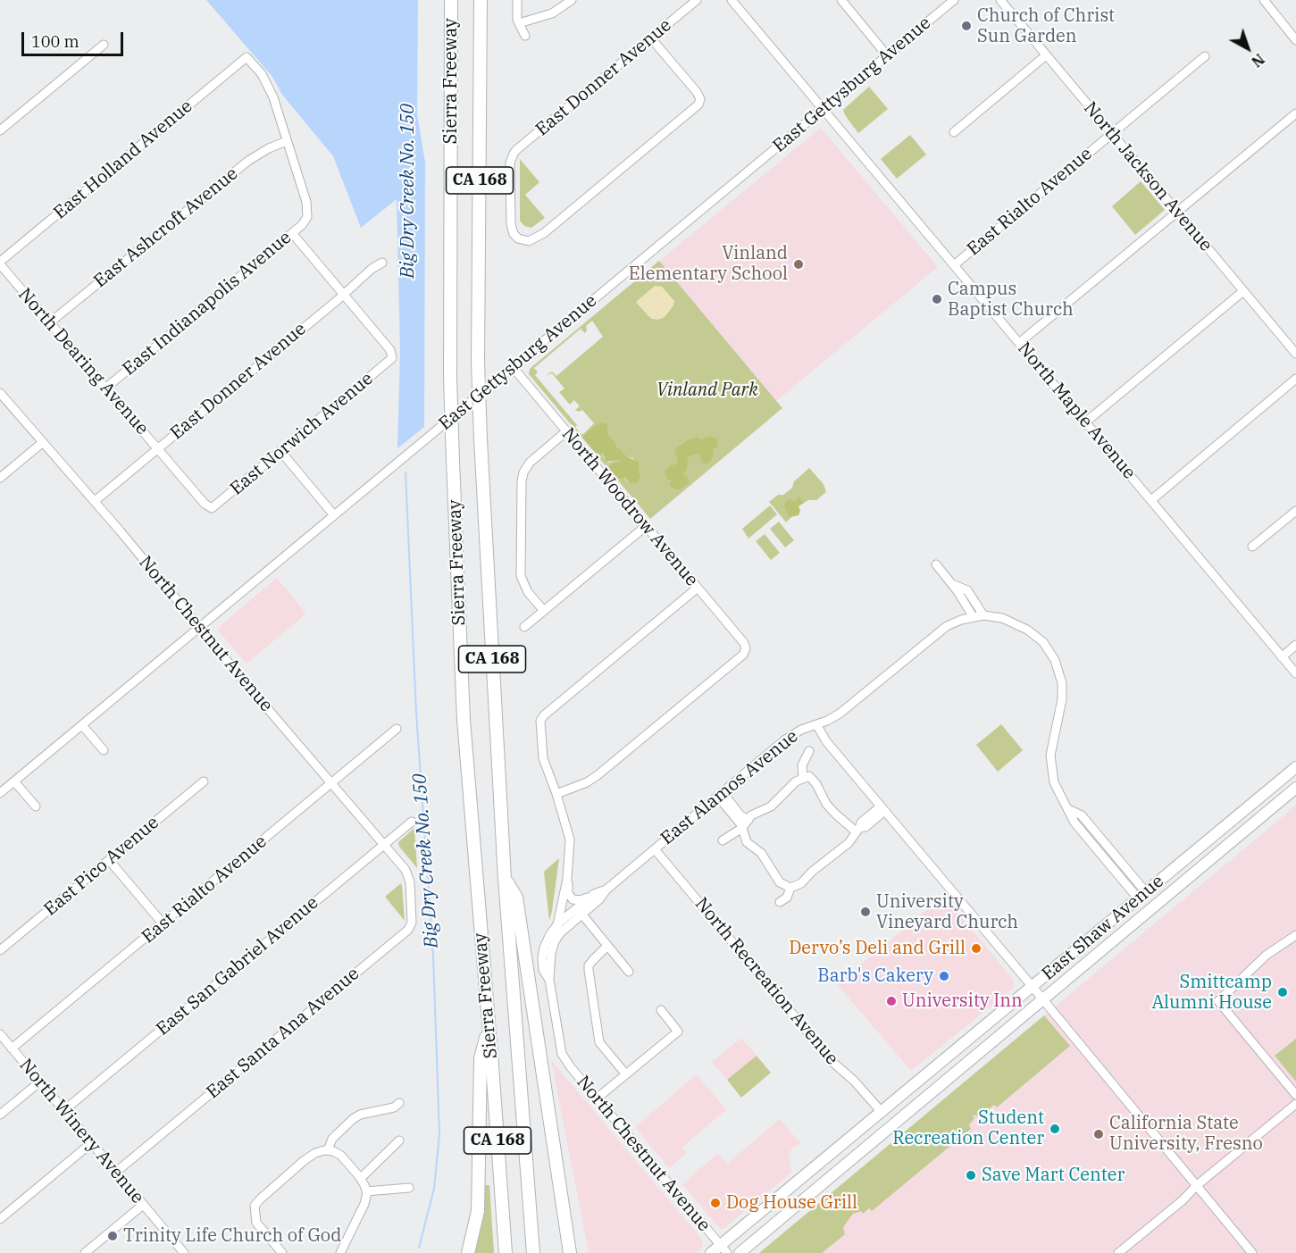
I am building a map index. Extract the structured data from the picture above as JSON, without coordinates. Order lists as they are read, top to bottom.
{
  "streets": {
    "highway": ["Sierra Freeway", "CA 168"],
    "main road": ["East Shaw Avenue"],
    "street": [
      "East Donner Avenue",
      "East Gettysburg Avenue",
      "East Holland Avenue",
      "North Jackson Avenue",
      "East Rialto Avenue",
      "East Ashcroft Avenue",
      "East Indianapolis Avenue",
      "North Dearing Avenue",
      "North Maple Avenue",
      "East Norwich Avenue",
      "North Woodrow Avenue",
      "North Chestnut Avenue",
      "East Alamos Avenue",
      "East Pico Avenue",
      "East San Gabriel Avenue",
      "North Recreation Avenue",
      "East Santa Ana Avenue",
      "North Winery Avenue"
    ]
  },
  "crossings": [
    ["East Donner Avenue", "North Dearing Avenue"],
    ["East Donner Avenue", "East Norwich Avenue"],
    ["East Donner Avenue", "North Chestnut Avenue"],
    ["East Gettysburg Avenue", "North Maple Avenue"],
    ["East Gettysburg Avenue", "North Woodrow Avenue"],
    ["East Gettysburg Avenue", "North Chestnut Avenue"],
    ["East Holland Avenue", "East Ashcroft Avenue"],
    ["East Holland Avenue", "East Indianapolis Avenue"],
    ["East Holland Avenue", "North Dearing Avenue"],
    ["North Jackson Avenue", "East Rialto Avenue"],
    ["East Rialto Avenue", "North Maple Avenue"],
    ["East Rialto Avenue", "North Chestnut Avenue"],
    ["East Rialto Avenue", "North Winery Avenue"],
    ["East Ashcroft Avenue", "East Indianapolis Avenue"],
    ["East Ashcroft Avenue", "North Dearing Avenue"],
    ["East Indianapolis Avenue", "North Dearing Avenue"],
    ["North Dearing Avenue", "East Norwich Avenue"],
    ["North Chestnut Avenue", "East Shaw Avenue"],
    ["North Chestnut Avenue", "East San Gabriel Avenue"],
    ["North Chestnut Avenue", "East Santa Ana Avenue"],
    ["East Alamos Avenue", "East Shaw Avenue"],
    ["East Alamos Avenue", "North Recreation Avenue"],
    ["East Shaw Avenue", "North Recreation Avenue"],
    ["East San Gabriel Avenue", "North Winery Avenue"],
    ["East Santa Ana Avenue", "North Winery Avenue"]
  ],
  "water": ["Big Dry Creek No. 150"],
  "parks": ["Vinland Park"],
  "places": [
    "Church of Christ Sun Garden",
    "Vinland Elementary School",
    "Campus Baptist Church",
    "University Vineyard Church",
    "Dervo’s Deli and Grill",
    "Barb's Cakery",
    "Smittcamp Alumni House",
    "University Inn",
    "Student Recreation Center",
    "California State University, Fresno",
    "Save Mart Center",
    "Dog House Grill",
    "Trinity Life Church of God"
  ],
  "scale_bar": "100 m",
  "north": "bottom right"
}
